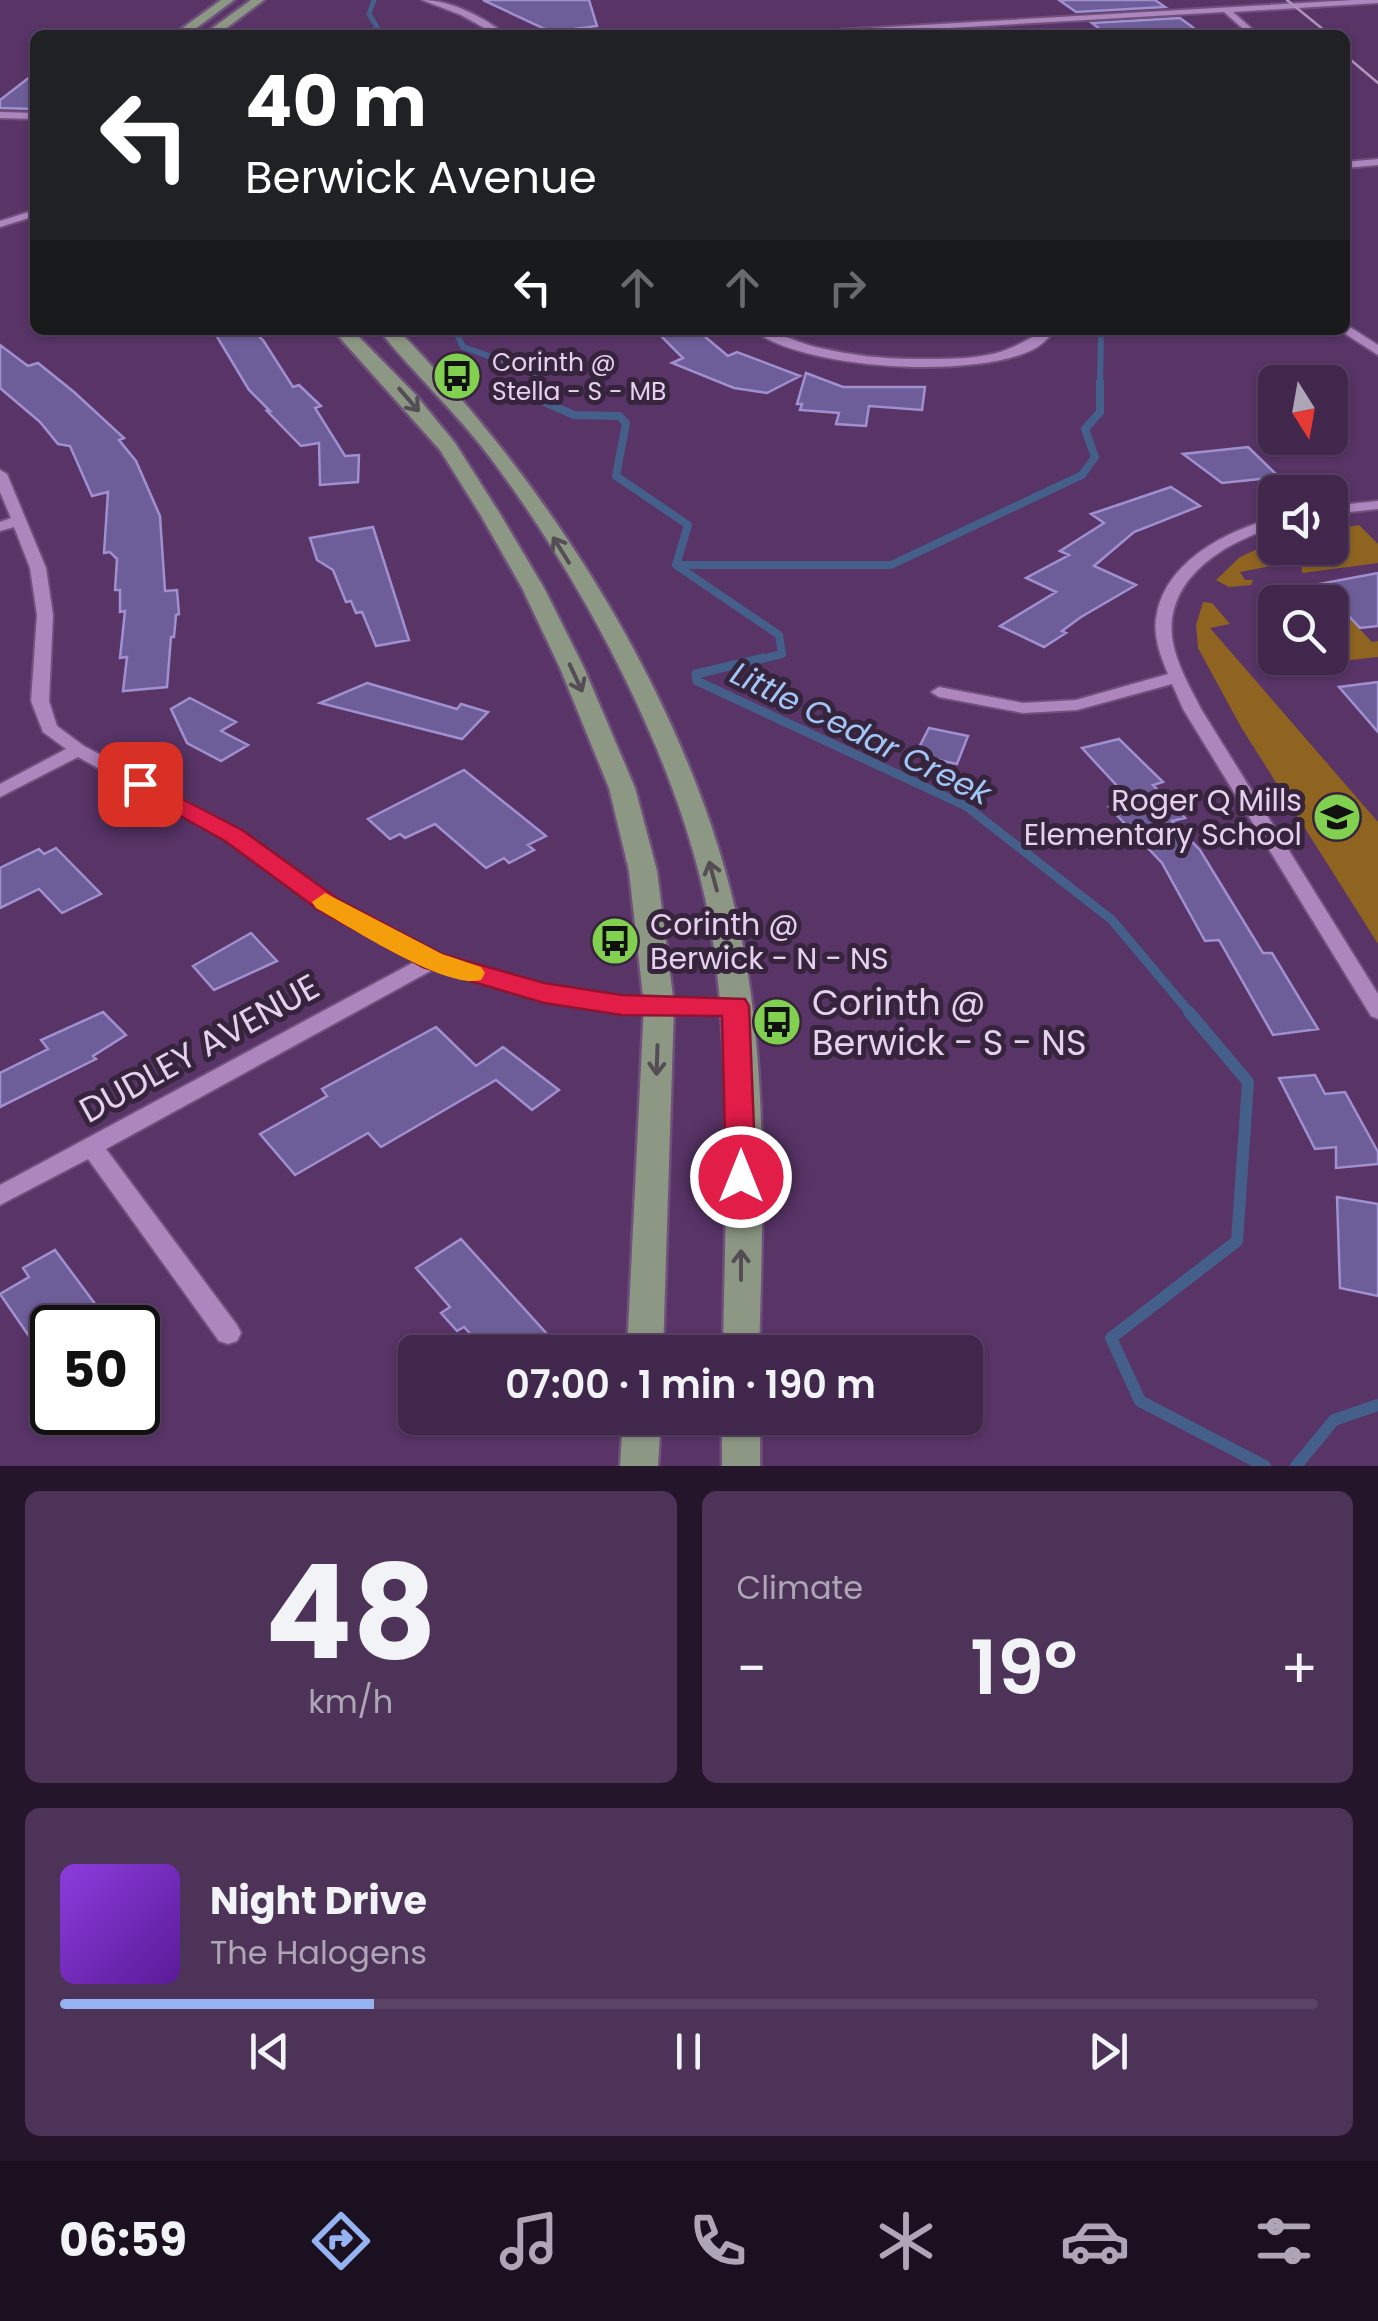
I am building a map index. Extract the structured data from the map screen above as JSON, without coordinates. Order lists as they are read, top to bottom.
{
  "streets": {
    "street": ["DUDLEY AVENUE"]
  },
  "water": ["Little Cedar Creek"],
  "places": {
    "bus stop": ["Corinth @ Stella - S - MB", "Corinth @ Berwick - N - NS", "Corinth @ Berwick - S - NS"],
    "school or university": ["Roger Q Mills Elementary School"]
  },
  "north": "bottom",
  "page": {
    "turn": ["40 m", "Berwick Avenue"],
    "limit": "50",
    "trip": "07:00 · 1 min · 190 m",
    "tile": [
      ["48", "km/h"],
      "Climate"
    ],
    "heat": ["−", "19°", "+"],
    "song": ["Night Drive", "The Halogens"],
    "tabs": "06:59"
  }
}
